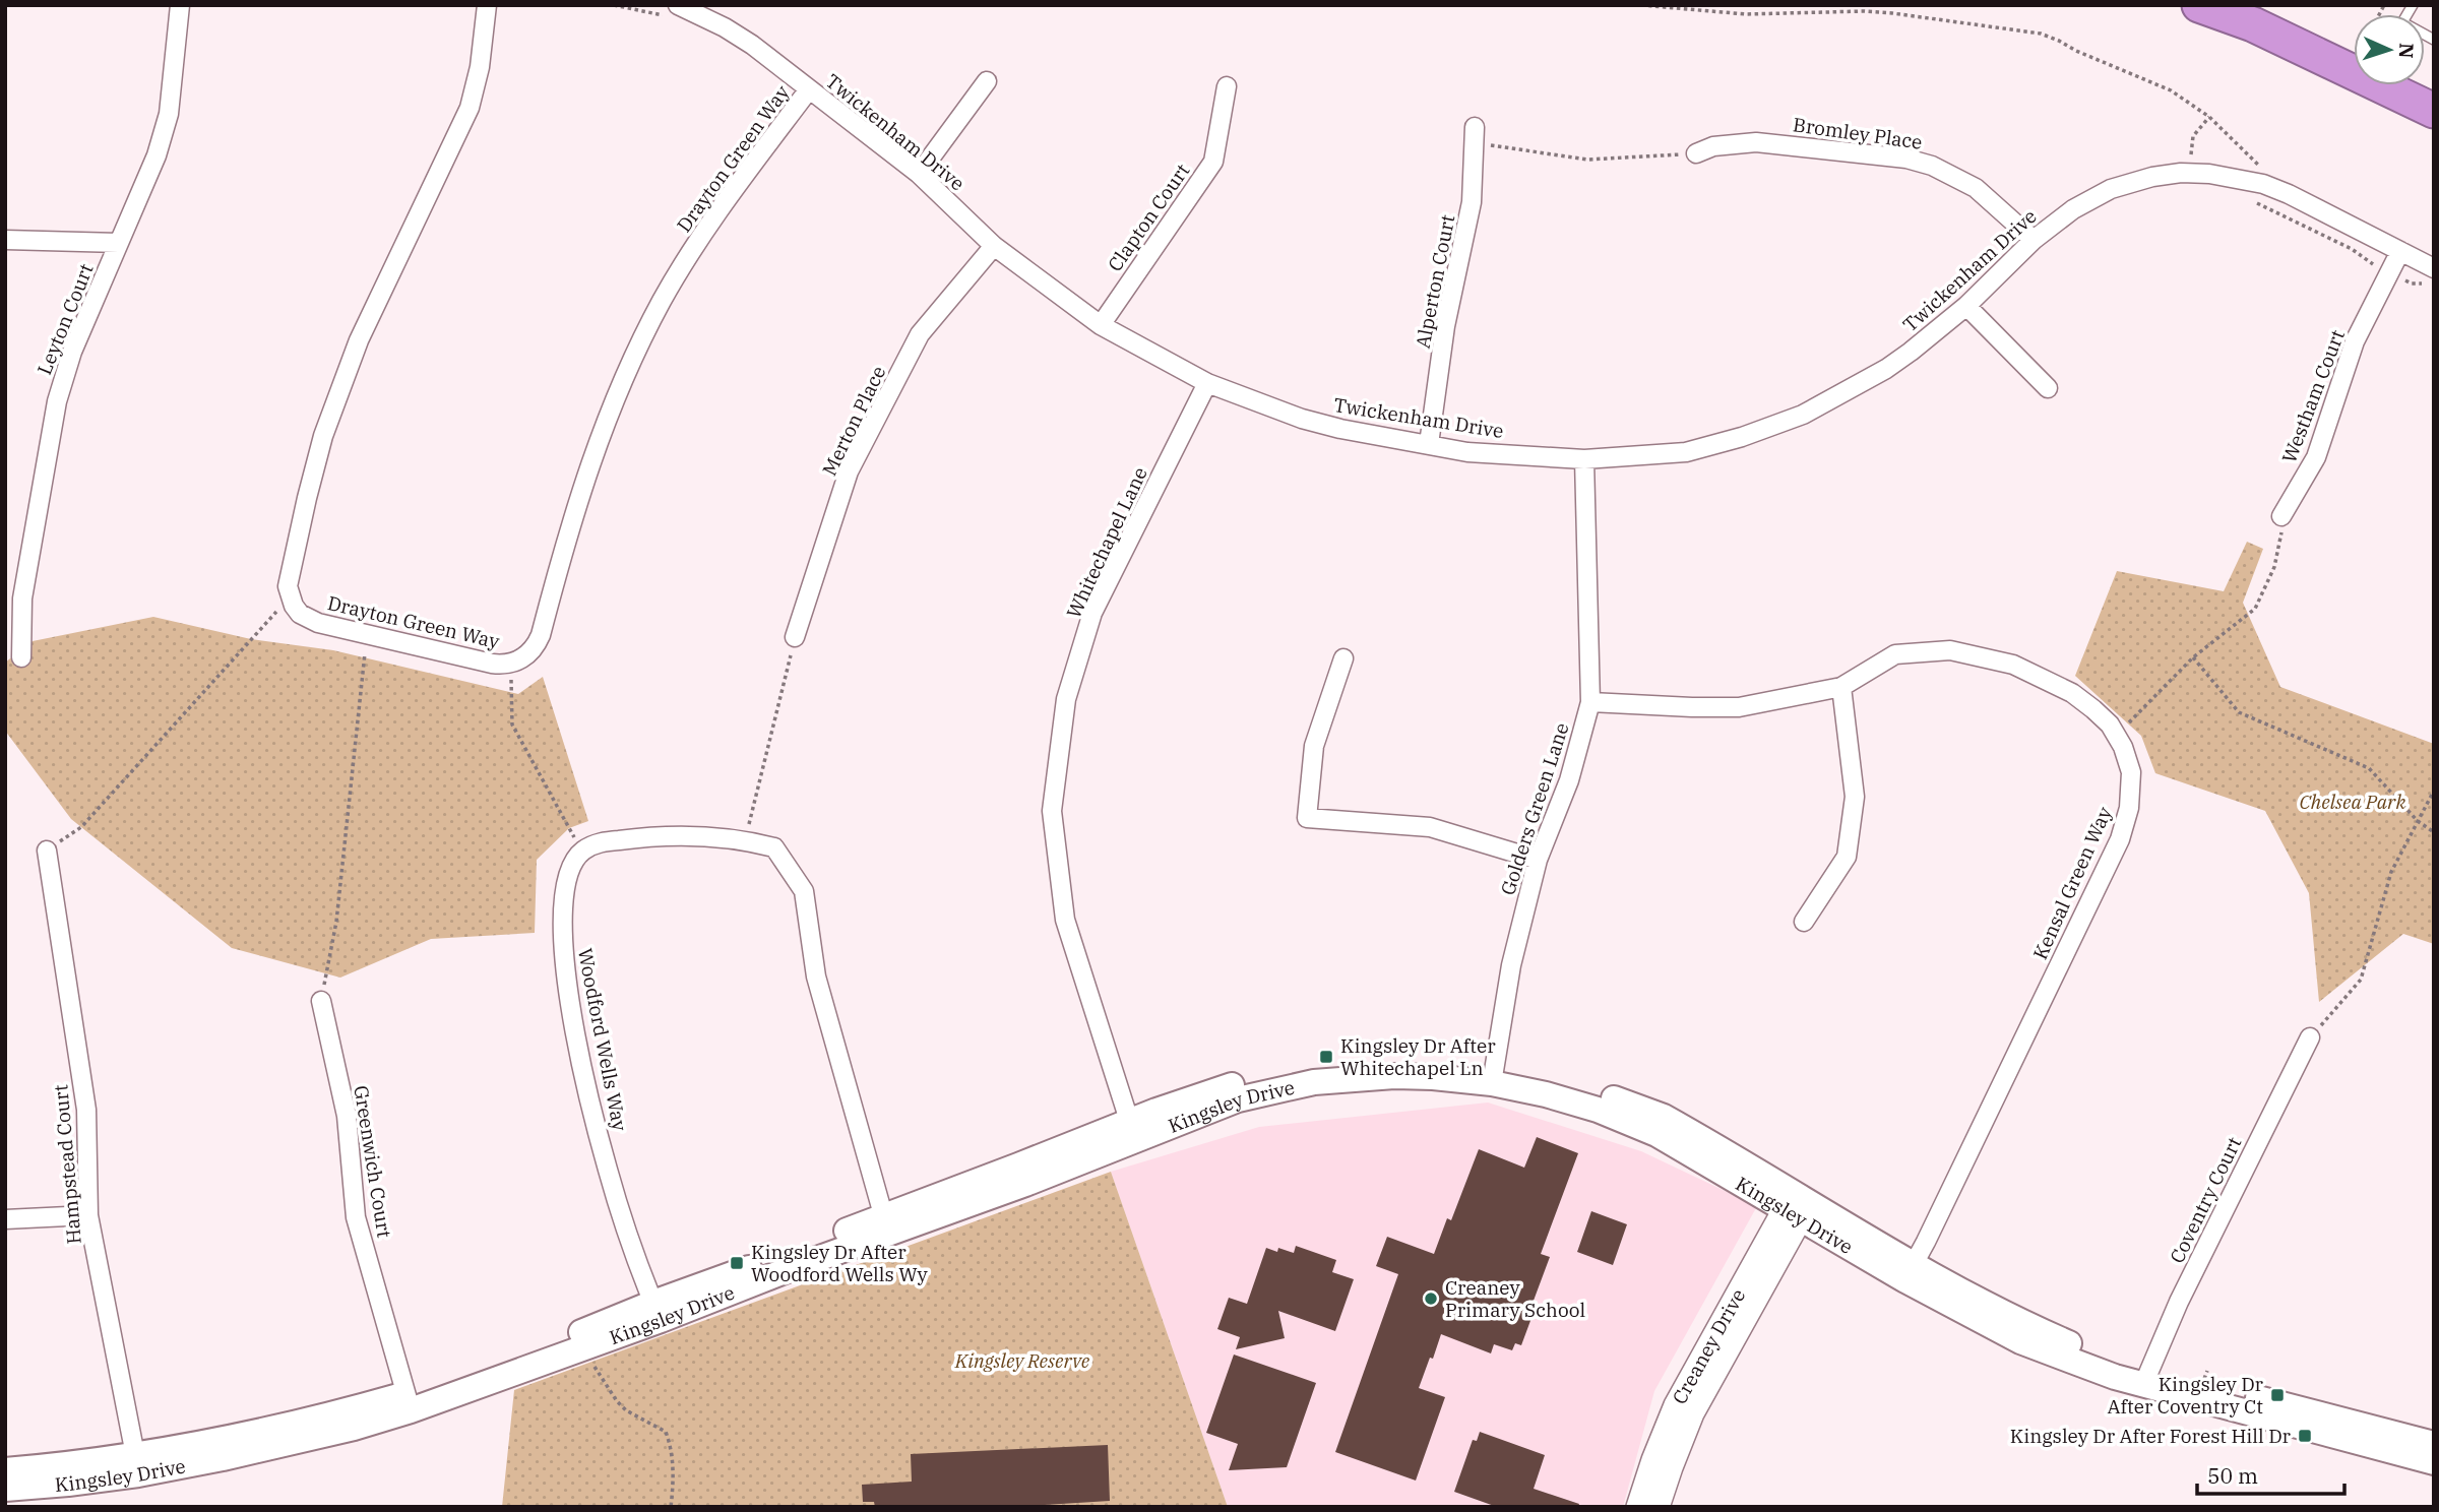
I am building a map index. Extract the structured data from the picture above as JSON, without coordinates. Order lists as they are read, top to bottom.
{
  "streets": {
    "main road": ["Kingsley Drive"],
    "street": [
      "Twickenham Drive",
      "Bromley Place",
      "Drayton Green Way",
      "Clapton Court",
      "Alperton Court",
      "Leyton Court",
      "Westham Court",
      "Merton Place",
      "Whitechapel Lane",
      "Golders Green Lane",
      "Kensal Green Way",
      "Woodford Wells Way",
      "Greenwich Court",
      "Hampstead Court",
      "Coventry Court",
      "Creaney Drive"
    ]
  },
  "crossings": [
    ["Twickenham Drive", "Bromley Place"],
    ["Twickenham Drive", "Drayton Green Way"],
    ["Twickenham Drive", "Clapton Court"],
    ["Twickenham Drive", "Alperton Court"],
    ["Twickenham Drive", "Westham Court"],
    ["Twickenham Drive", "Merton Place"],
    ["Twickenham Drive", "Whitechapel Lane"],
    ["Twickenham Drive", "Golders Green Lane"],
    ["Whitechapel Lane", "Kingsley Drive"],
    ["Golders Green Lane", "Kensal Green Way"],
    ["Golders Green Lane", "Kingsley Drive"],
    ["Kensal Green Way", "Kingsley Drive"],
    ["Woodford Wells Way", "Kingsley Drive"],
    ["Kingsley Drive", "Greenwich Court"],
    ["Kingsley Drive", "Hampstead Court"],
    ["Kingsley Drive", "Coventry Court"],
    ["Kingsley Drive", "Creaney Drive"]
  ],
  "parks": ["Chelsea Park", "Kingsley Reserve"],
  "places": {
    "transit": [
      "Kingsley Dr After Whitechapel Ln",
      "Kingsley Dr After Woodford Wells Wy",
      "Kingsley Dr After Coventry Ct",
      "Kingsley Dr After Forest Hill Dr"
    ],
    "other": ["Creaney Primary School"]
  },
  "scale_bar": "50 m",
  "north": "right"
}
